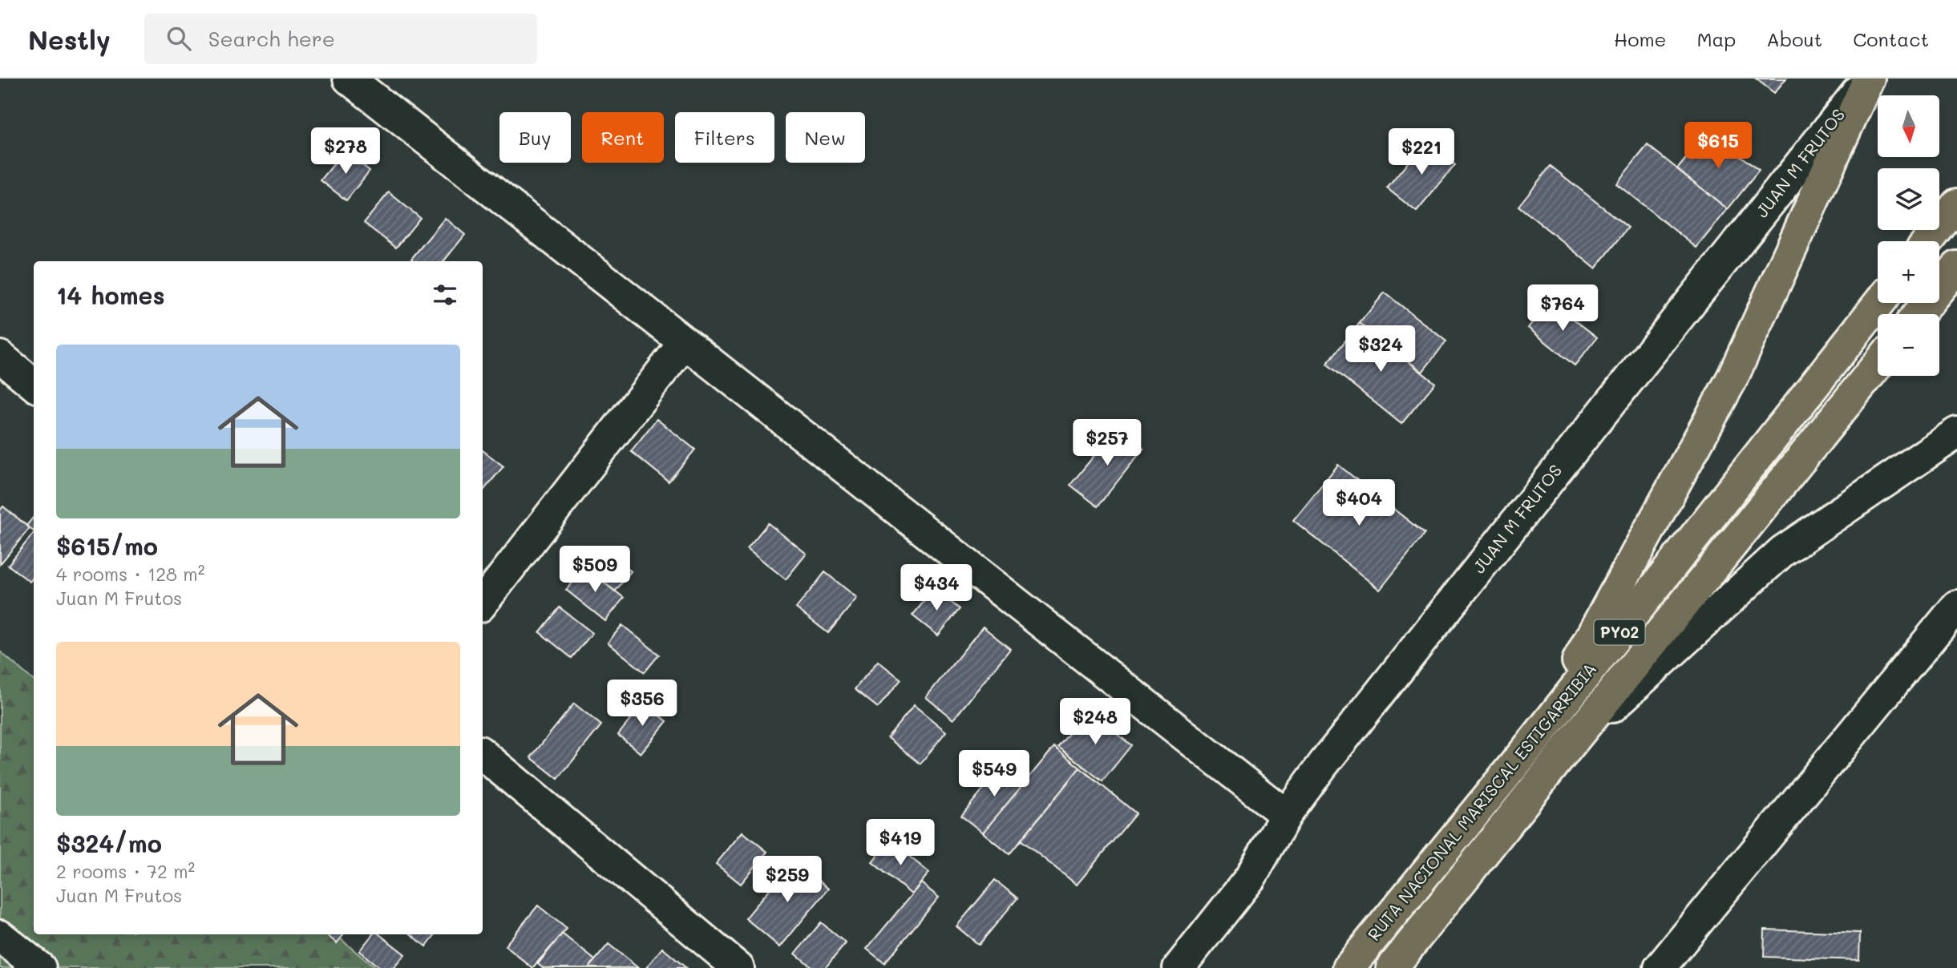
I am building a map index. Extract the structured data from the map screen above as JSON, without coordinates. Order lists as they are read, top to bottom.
{
  "streets": {
    "highway": ["PY02", "RUTA NACIONAL MARISCAL ESTIGARRIBIA"],
    "street": ["JUAN M FRUTOS"]
  },
  "north": "bottom",
  "page": {
    "header": "Nestly",
    "search": "Search here",
    "nav": [
      "Home",
      "Map",
      "About",
      "Contact"
    ],
    "map_buttons": ["+", "−"],
    "chip": [
      "Buy",
      "Rent",
      "Filters",
      "New"
    ],
    "price": [
      "$615",
      "$278",
      "$221",
      "$764",
      "$324",
      "$257",
      "$404",
      "$509",
      "$434",
      "$356",
      "$248",
      "$549",
      "$419",
      "$259"
    ],
    "heading": "14 homes",
    "list": [
      {
        "name": "$615/mo",
        "note": "4 rooms · 128 m² · Juan M Frutos"
      },
      {
        "name": "$324/mo",
        "note": "2 rooms · 72 m² · Juan M Frutos"
      }
    ]
  }
}
